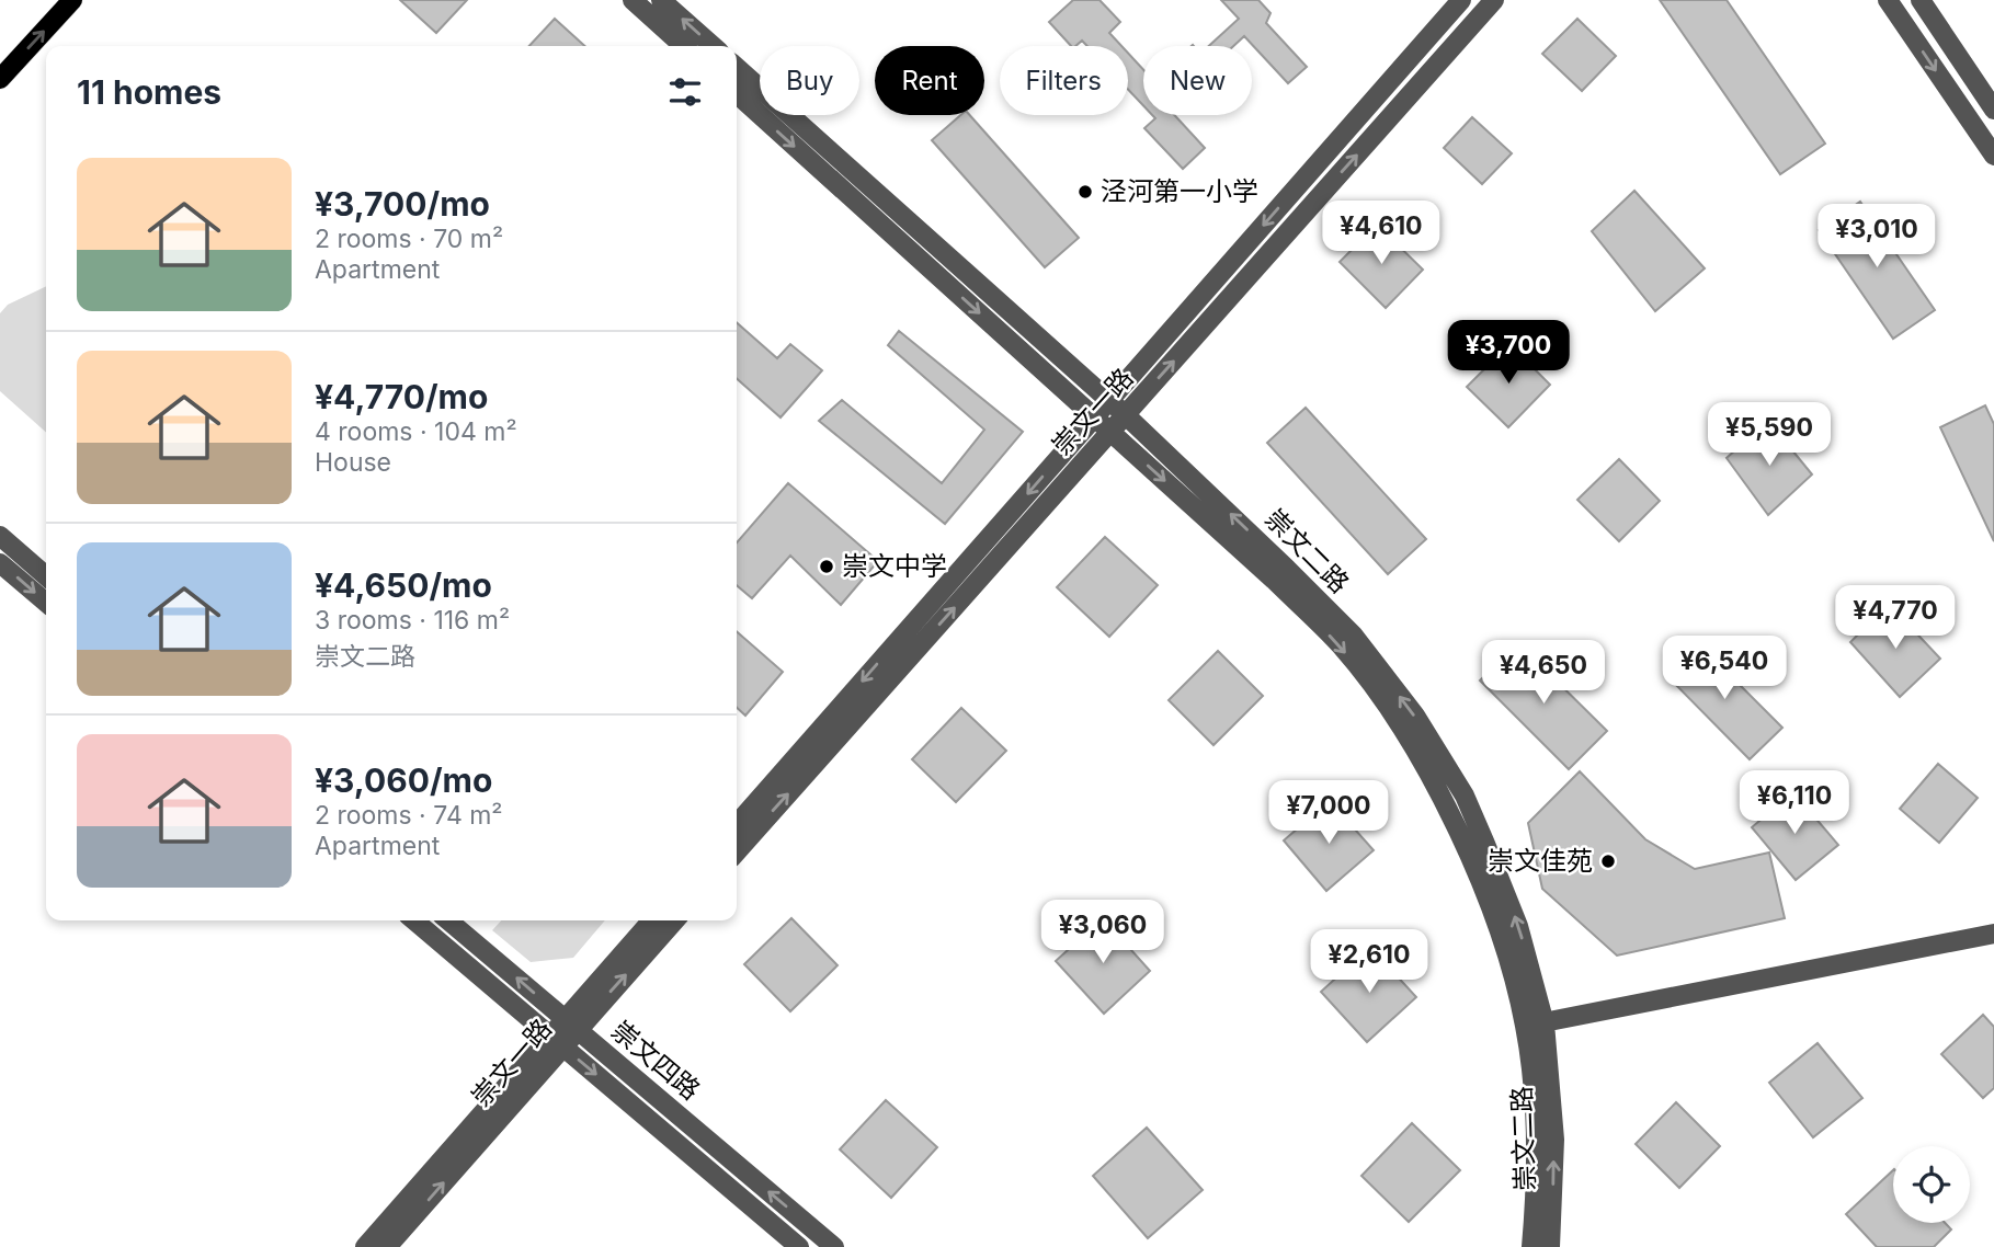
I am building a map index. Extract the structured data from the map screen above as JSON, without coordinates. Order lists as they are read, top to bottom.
{
  "streets": {
    "street": ["崇文一路", "崇文二路", "崇文四路"]
  },
  "crossings": [
    ["崇文一路", "崇文二路"],
    ["崇文一路", "崇文四路"]
  ],
  "places": ["泾河第一小学", "崇文中学", "崇文佳苑"],
  "page": {
    "chip": [
      "Buy",
      "Rent",
      "Filters",
      "New"
    ],
    "heading": "11 homes",
    "list": [
      {
        "name": "¥3,700/mo",
        "note": "2 rooms · 70 m² · Apartment"
      },
      {
        "name": "¥4,770/mo",
        "note": "4 rooms · 104 m² · House"
      },
      {
        "name": "¥4,650/mo",
        "note": "3 rooms · 116 m² · 崇文二路"
      },
      {
        "name": "¥3,060/mo",
        "note": "2 rooms · 74 m² · Apartment"
      }
    ],
    "price": [
      "¥4,610",
      "¥3,010",
      "¥3,700",
      "¥5,590",
      "¥4,770",
      "¥6,540",
      "¥4,650",
      "¥6,110",
      "¥7,000",
      "¥3,060",
      "¥2,610"
    ]
  }
}
